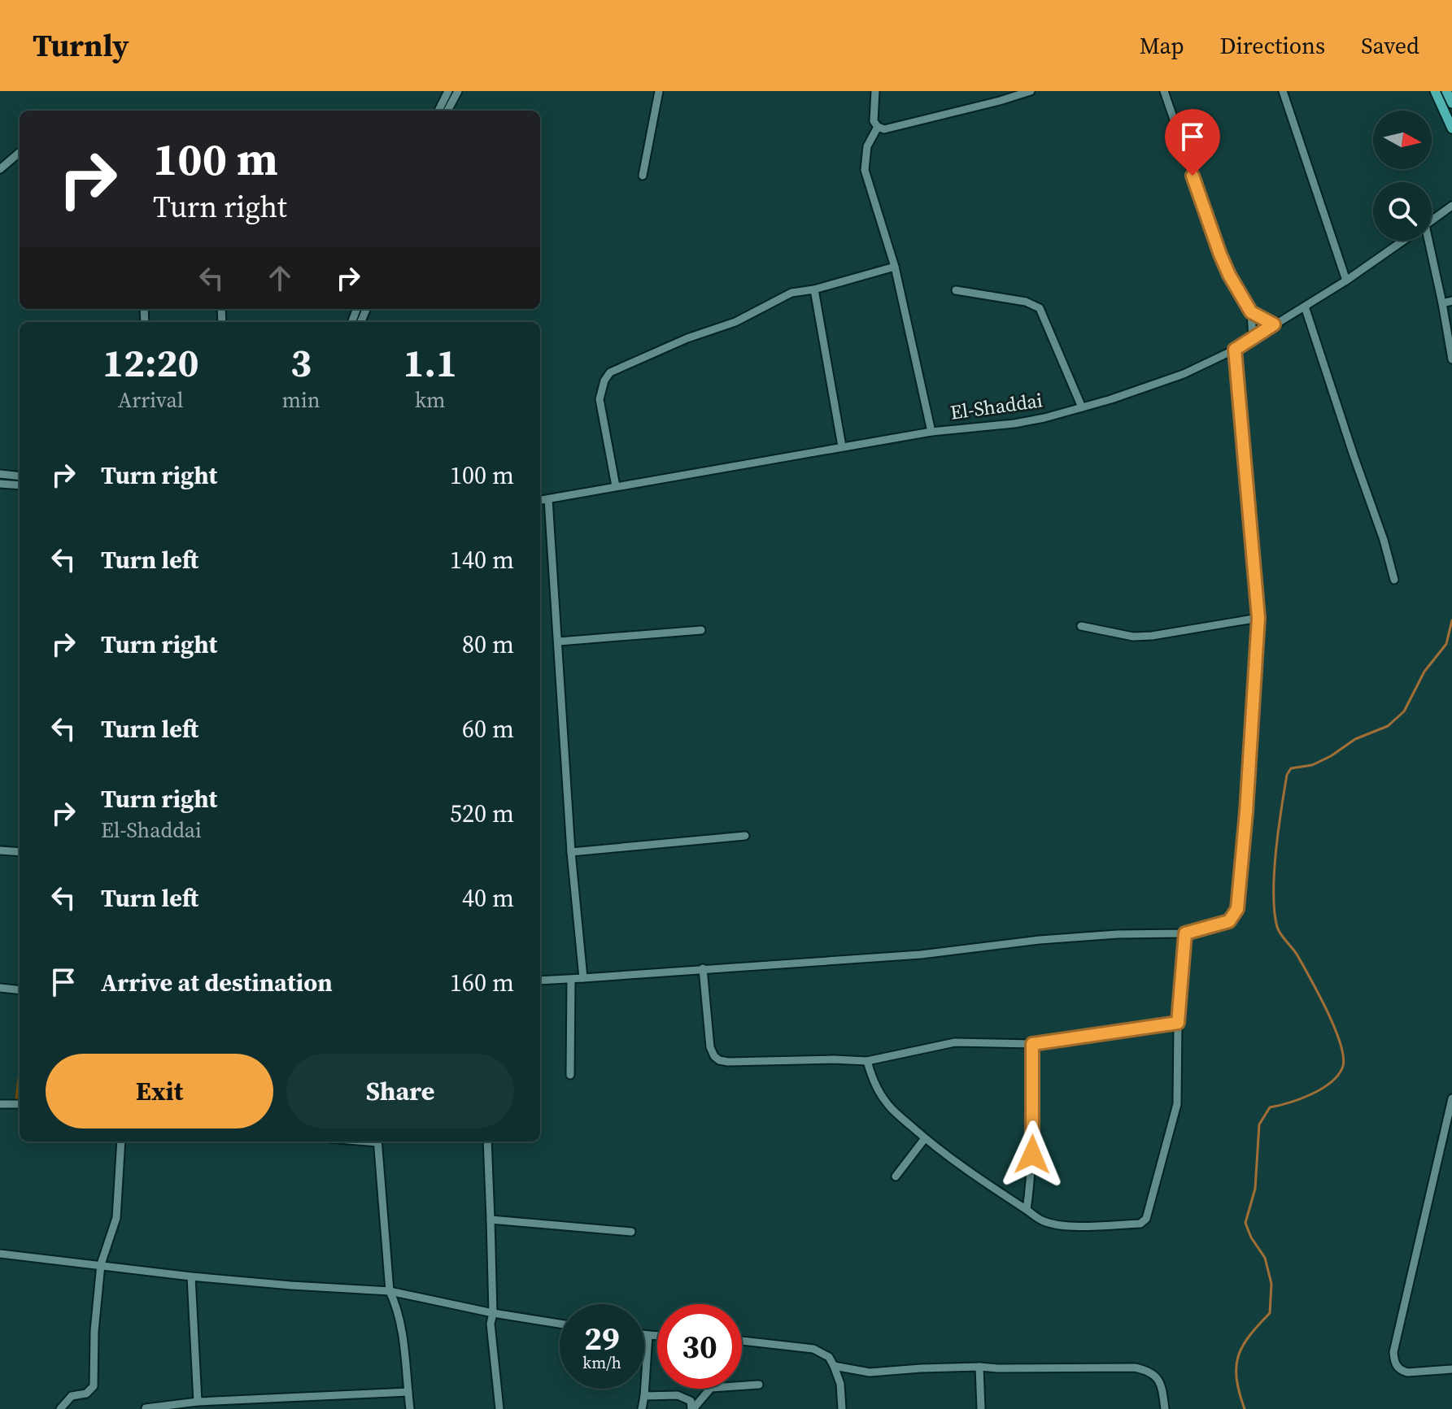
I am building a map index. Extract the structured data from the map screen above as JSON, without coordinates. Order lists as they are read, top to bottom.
{
  "streets": {
    "street": ["El-Shaddai"]
  },
  "north": "right",
  "page": {
    "header": "Turnly",
    "nav": ["Map", "Directions", "Saved"],
    "turn": ["100 m", "Turn right"],
    "eta": [
      "12:20",
      "Arrival",
      "3",
      "min",
      "1.1",
      "km"
    ],
    "list": [
      {
        "name": "Turn right",
        "value": "100 m"
      },
      {
        "name": "Turn left",
        "value": "140 m"
      },
      {
        "name": "Turn right",
        "value": "80 m"
      },
      {
        "name": "Turn left",
        "value": "60 m"
      },
      {
        "name": "Turn right",
        "note": "El-Shaddai",
        "value": "520 m"
      },
      {
        "name": "Turn left",
        "value": "40 m"
      },
      {
        "name": "Arrive at destination",
        "value": "160 m"
      }
    ],
    "buttons": ["Exit", "Share"],
    "speed": "29 km/h",
    "limit": "30"
  }
}
